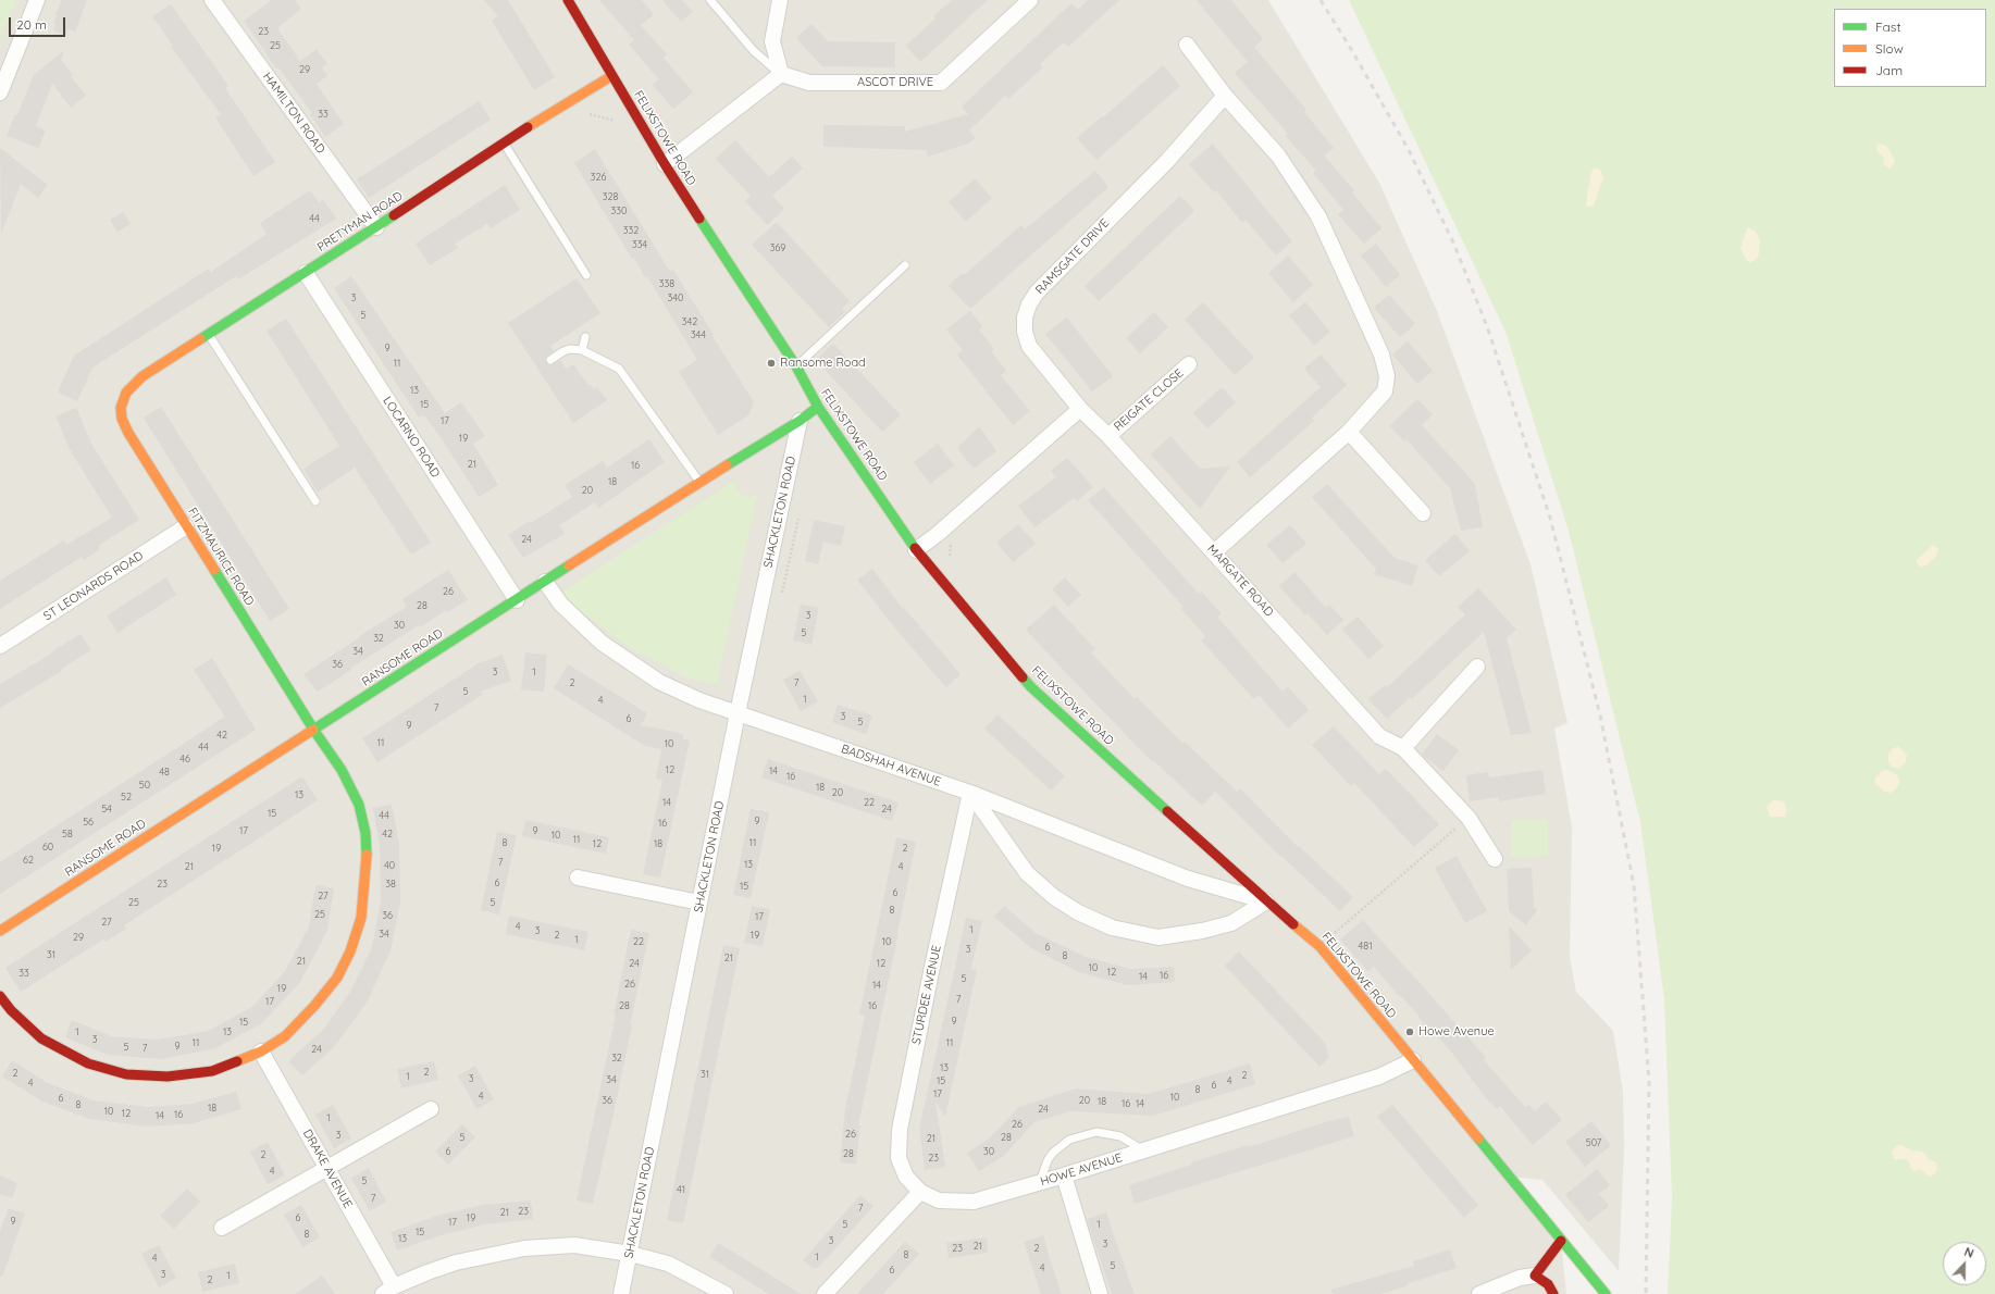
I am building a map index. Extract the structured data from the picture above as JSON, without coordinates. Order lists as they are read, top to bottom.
{
  "streets": {
    "street": [
      "ASCOT DRIVE",
      "HAMILTON ROAD",
      "FELIXSTOWE ROAD",
      "PRETYMAN ROAD",
      "RAMSGATE DRIVE",
      "REIGATE CLOSE",
      "LOCARNO ROAD",
      "SHACKLETON ROAD",
      "FITZMAURICE ROAD",
      "MARGATE ROAD",
      "ST LEONARDS ROAD",
      "RANSOME ROAD",
      "BADSHAH AVENUE",
      "STURDEE AVENUE",
      "DRAKE AVENUE",
      "HOWE AVENUE"
    ]
  },
  "crossings": [
    ["HAMILTON ROAD", "PRETYMAN ROAD"],
    ["FELIXSTOWE ROAD", "PRETYMAN ROAD"],
    ["FELIXSTOWE ROAD", "RANSOME ROAD"],
    ["FELIXSTOWE ROAD", "BADSHAH AVENUE"],
    ["FELIXSTOWE ROAD", "HOWE AVENUE"],
    ["PRETYMAN ROAD", "LOCARNO ROAD"],
    ["PRETYMAN ROAD", "FITZMAURICE ROAD"],
    ["RAMSGATE DRIVE", "MARGATE ROAD"],
    ["REIGATE CLOSE", "MARGATE ROAD"],
    ["LOCARNO ROAD", "RANSOME ROAD"],
    ["SHACKLETON ROAD", "RANSOME ROAD"],
    ["SHACKLETON ROAD", "BADSHAH AVENUE"],
    ["FITZMAURICE ROAD", "ST LEONARDS ROAD"],
    ["FITZMAURICE ROAD", "RANSOME ROAD"],
    ["FITZMAURICE ROAD", "DRAKE AVENUE"],
    ["RANSOME ROAD", "BADSHAH AVENUE"],
    ["BADSHAH AVENUE", "STURDEE AVENUE"],
    ["STURDEE AVENUE", "HOWE AVENUE"]
  ],
  "places": ["Ransome Road", "Howe Avenue"],
  "house_numbers": [
    "23",
    "25",
    "29",
    "33",
    "326",
    "328",
    "330",
    "44",
    "332",
    "334",
    "369",
    "338",
    "3",
    "340",
    "5",
    "342",
    "344",
    "9",
    "11",
    "13",
    "15",
    "17",
    "19",
    "21",
    "16",
    "18",
    "20",
    "24",
    "26",
    "28",
    "3",
    "30",
    "5",
    "32",
    "34",
    "36",
    "3",
    "1",
    "2",
    "7",
    "5",
    "1",
    "4",
    "7",
    "3",
    "6",
    "5",
    "9",
    "42",
    "11",
    "10",
    "44",
    "46",
    "12",
    "14",
    "48",
    "16",
    "50",
    "18",
    "20",
    "13",
    "52",
    "14",
    "22",
    "54",
    "24",
    "15",
    "44",
    "9",
    "56",
    "16",
    "17",
    "9",
    "58",
    "42",
    "10",
    "11",
    "8",
    "11",
    "12",
    "18",
    "60",
    "19",
    "2",
    "62",
    "7",
    "13",
    "40",
    "21",
    "4",
    "6",
    "23",
    "38",
    "15",
    "6",
    "27",
    "25",
    "5",
    "8",
    "25",
    "36",
    "17",
    "27",
    "4",
    "1",
    "3",
    "34",
    "2",
    "19",
    "29",
    "1",
    "22",
    "10",
    "481",
    "6",
    "3",
    "31",
    "8",
    "21",
    "21",
    "24",
    "12",
    "10",
    "12",
    "33",
    "16",
    "14",
    "5",
    "26",
    "14",
    "19",
    "7",
    "17",
    "28",
    "16",
    "9",
    "15",
    "1",
    "13",
    "3",
    "11",
    "11",
    "9",
    "5",
    "7",
    "24",
    "32",
    "13",
    "2",
    "2",
    "31",
    "2",
    "1",
    "3",
    "34",
    "15",
    "4",
    "4",
    "6",
    "8",
    "17",
    "4",
    "10",
    "6",
    "36",
    "20",
    "18",
    "16",
    "14",
    "8",
    "18",
    "24",
    "10",
    "12",
    "16",
    "14",
    "1",
    "26",
    "26",
    "3",
    "5",
    "28",
    "21",
    "507",
    "6",
    "30",
    "28",
    "2",
    "23",
    "4",
    "5",
    "41",
    "7",
    "7",
    "23",
    "21",
    "6",
    "19",
    "9",
    "17",
    "5",
    "1",
    "15",
    "8",
    "13",
    "3",
    "3",
    "21",
    "23",
    "2",
    "8",
    "1",
    "4",
    "5",
    "4",
    "6",
    "3",
    "1",
    "2"
  ],
  "legend": ["Fast", "Slow", "Jam"],
  "scale_bar": "20 m",
  "north": "top"
}
